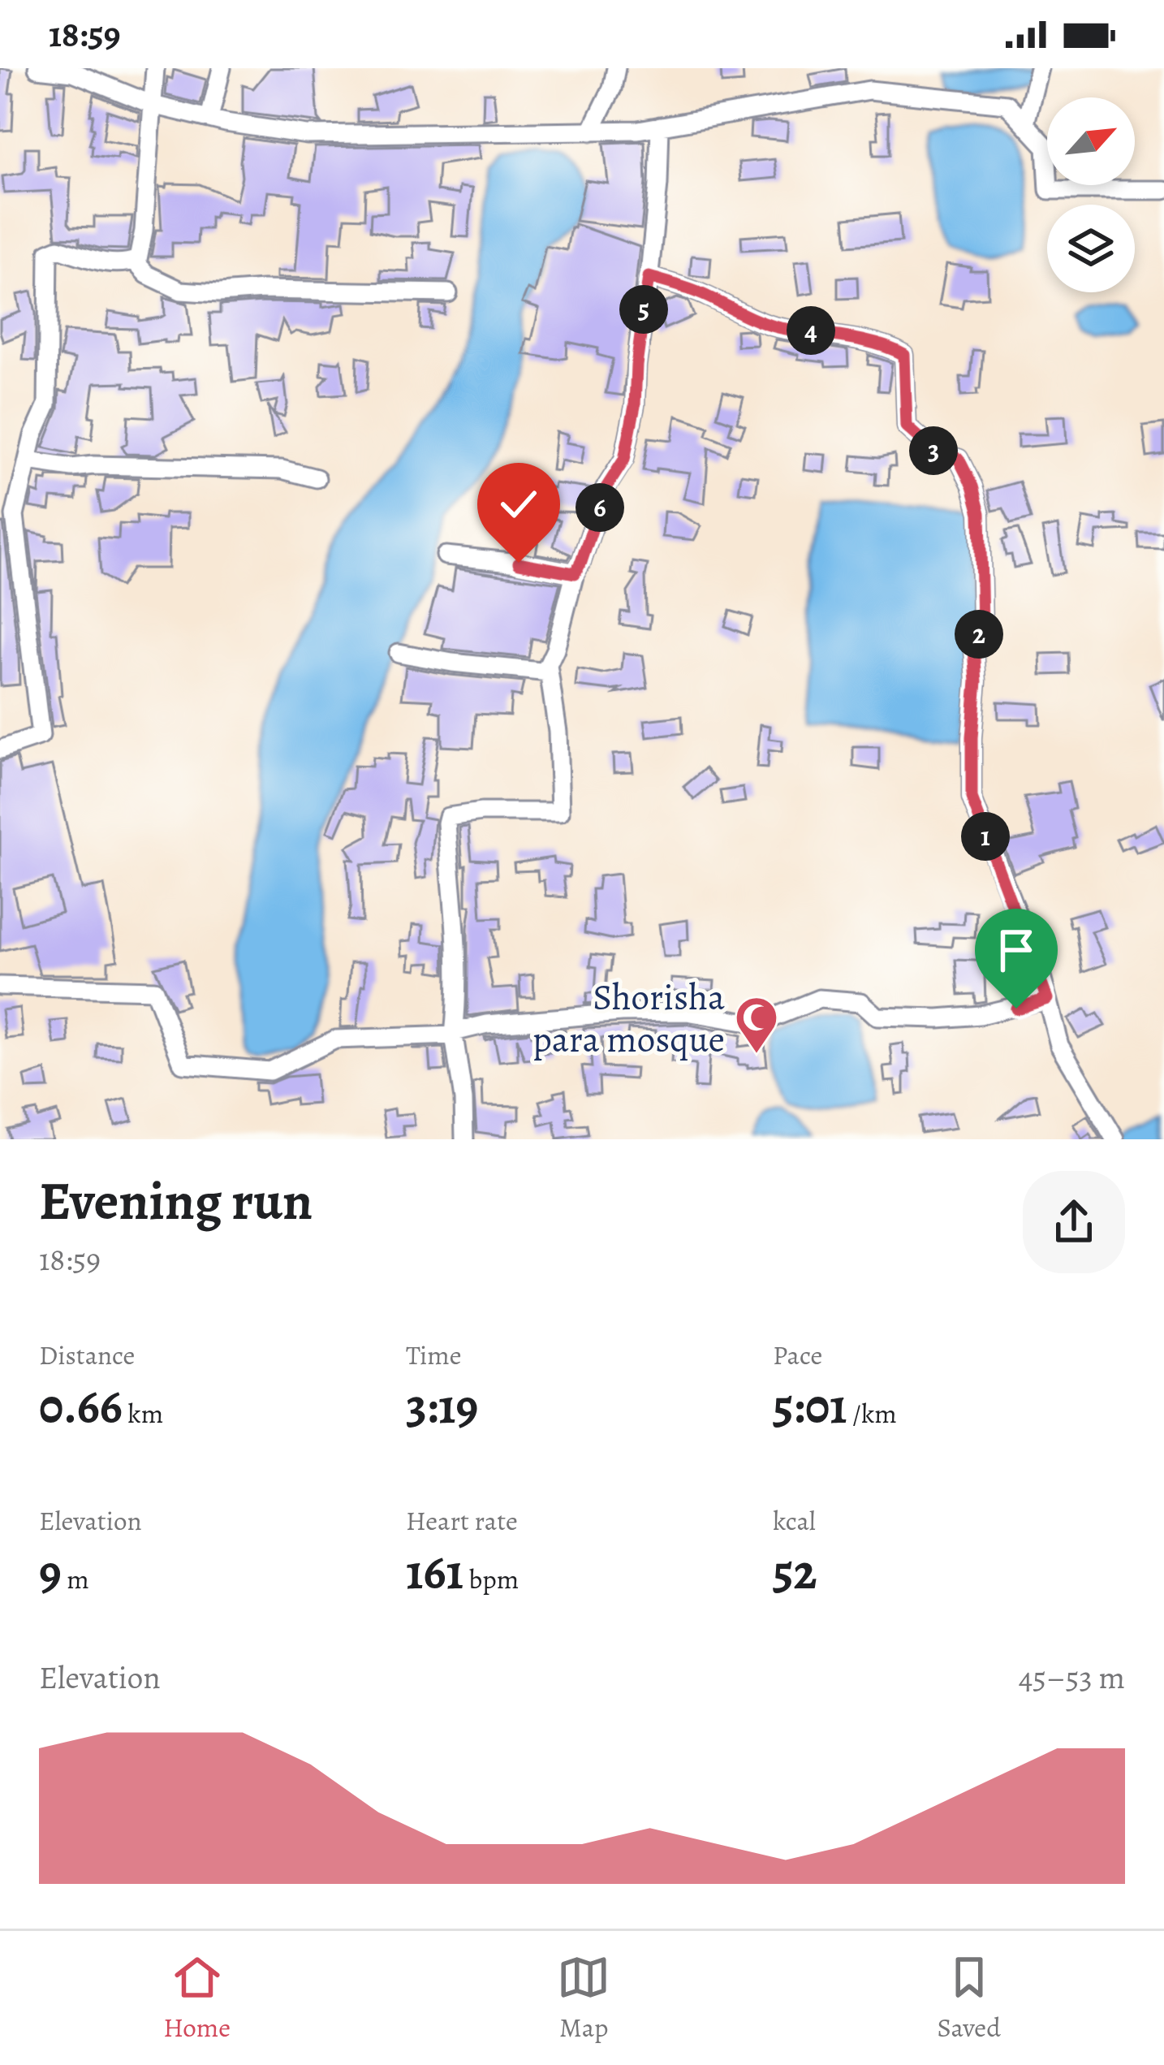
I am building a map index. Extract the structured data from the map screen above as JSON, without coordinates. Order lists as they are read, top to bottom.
{
  "places": {
    "mosque": ["Shorisha para mosque"]
  },
  "north": "top right",
  "page": {
    "status": "18:59",
    "pins": [
      "5",
      "4",
      "3",
      "6",
      "2",
      "1"
    ],
    "heading": ["Evening run", "18:59"],
    "stats": [
      ["Distance", "0.66 km"],
      ["Time", "3:19"],
      ["Pace", "5:01 /km"],
      ["Elevation", "9 m"],
      ["Heart rate", "161 bpm"],
      ["kcal", "52"]
    ],
    "chart": ["Elevation", "45–53 m"],
    "tabs": ["Home", "Map", "Saved"]
  }
}
